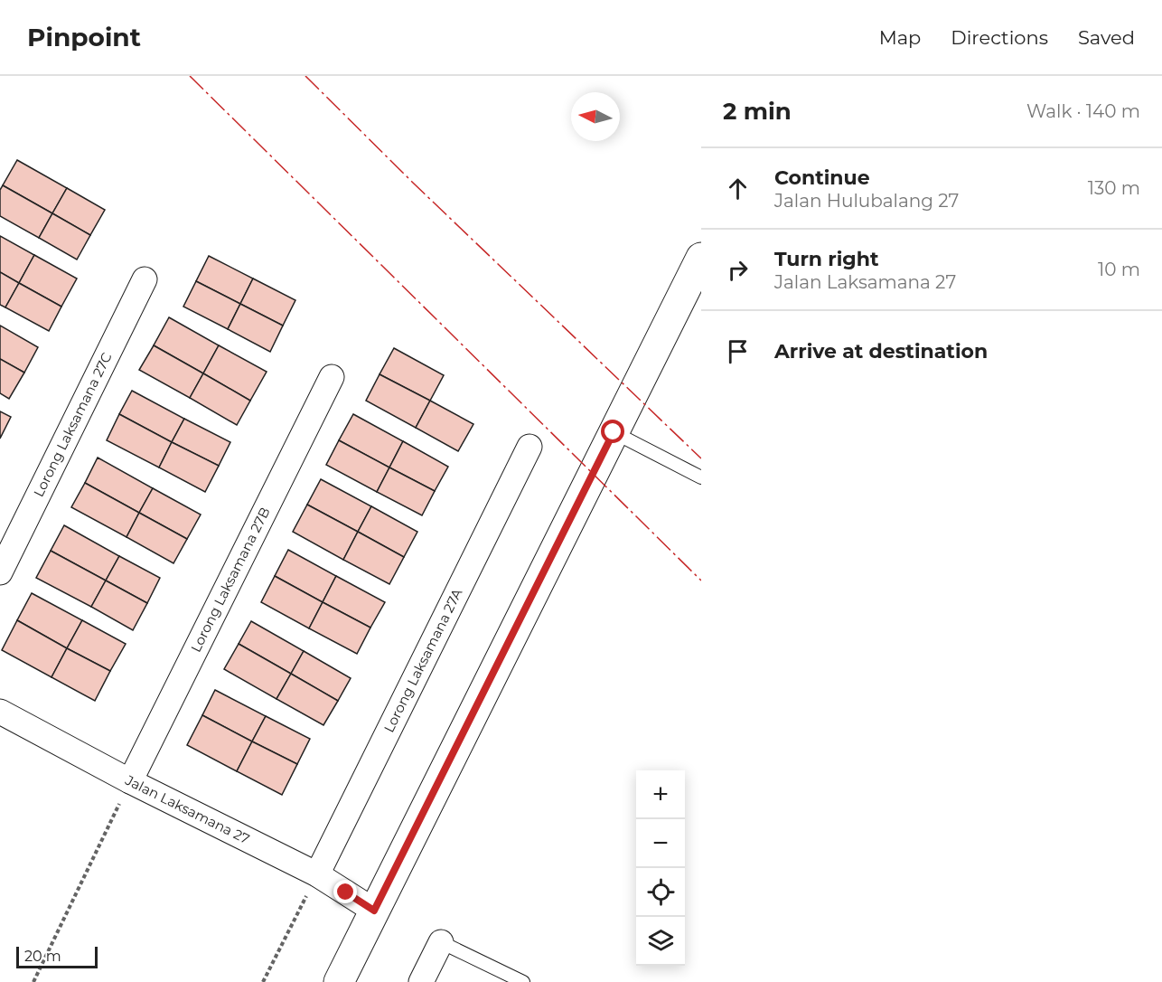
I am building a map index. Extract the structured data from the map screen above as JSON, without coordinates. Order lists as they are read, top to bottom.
{
  "streets": {
    "street": [
      "Lorong Laksamana 27C",
      "Lorong Laksamana 27B",
      "Lorong Laksamana 27A",
      "Jalan Laksamana 27"
    ]
  },
  "crossings": [
    ["Lorong Laksamana 27B", "Jalan Laksamana 27"],
    ["Lorong Laksamana 27A", "Jalan Laksamana 27"]
  ],
  "scale_bar": "20 m",
  "north": "left",
  "page": {
    "header": "Pinpoint",
    "nav": ["Map", "Directions", "Saved"],
    "heading": ["2 min", "Walk · 140 m"],
    "list": [
      ["Continue", "Jalan Hulubalang 27", "130 m"],
      ["Turn right", "Jalan Laksamana 27", "10 m"],
      "Arrive at destination"
    ],
    "map_buttons": ["+", "−"],
    "scale": "20 m"
  }
}
